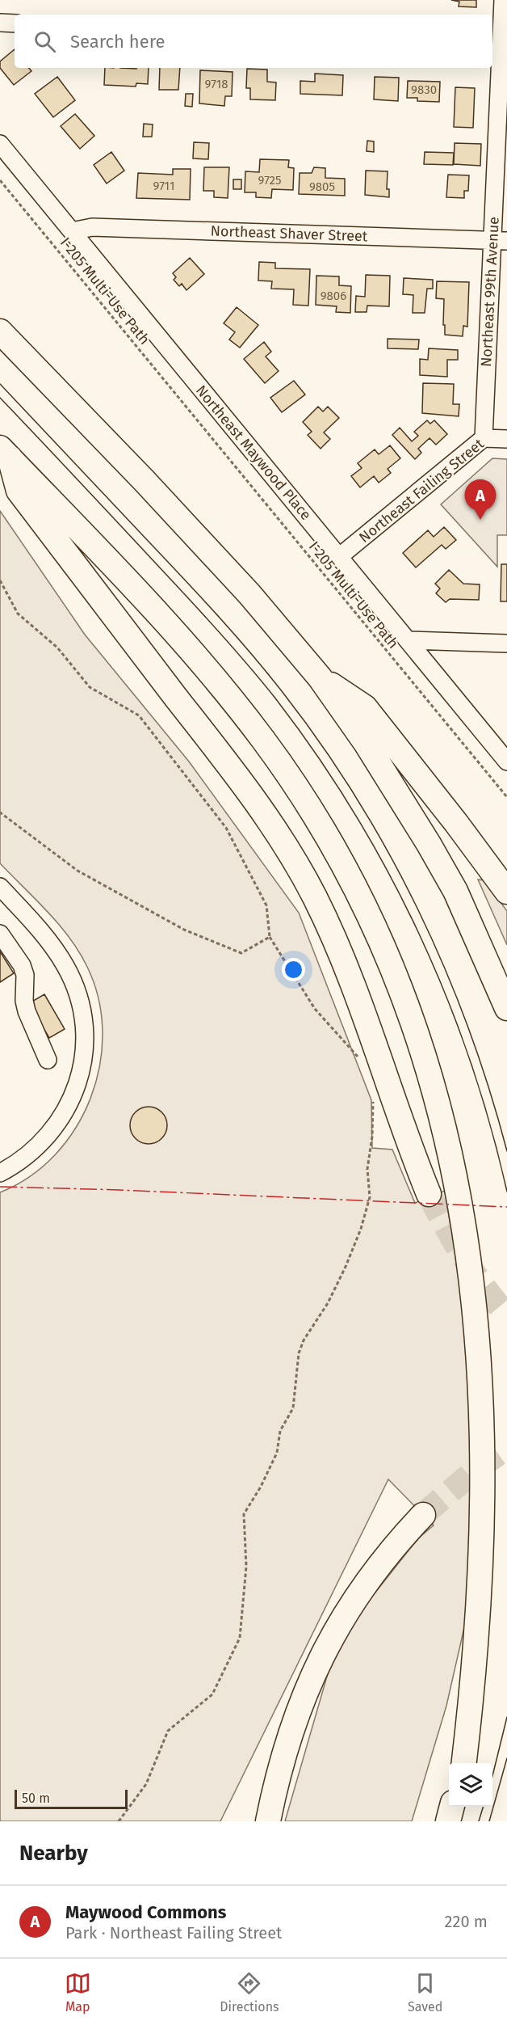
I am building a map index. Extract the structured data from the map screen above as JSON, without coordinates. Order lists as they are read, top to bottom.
{
  "streets": {
    "street": [
      "Northeast Shaver Street",
      "Northeast 99th Avenue",
      "Northeast Maywood Place",
      "Northeast Failing Street"
    ],
    "path": ["I-205 Multi-Use Path"]
  },
  "crossings": [
    ["Northeast Shaver Street", "Northeast 99th Avenue"],
    ["Northeast Shaver Street", "Northeast Maywood Place"],
    ["Northeast 99th Avenue", "Northeast Failing Street"],
    ["Northeast Maywood Place", "Northeast Failing Street"]
  ],
  "house_numbers": [
    "9718",
    "9830",
    "9725",
    "9711",
    "9805",
    "9806"
  ],
  "scale_bar": "50 m",
  "page": {
    "search": "Search here",
    "pins": "A",
    "scale": "50 m",
    "heading": "Nearby",
    "list": [
      {
        "mark": "A",
        "name": "Maywood Commons",
        "note": "Park · Northeast Failing Street",
        "value": "220 m"
      }
    ],
    "nav": ["Map", "Directions", "Saved"]
  }
}
